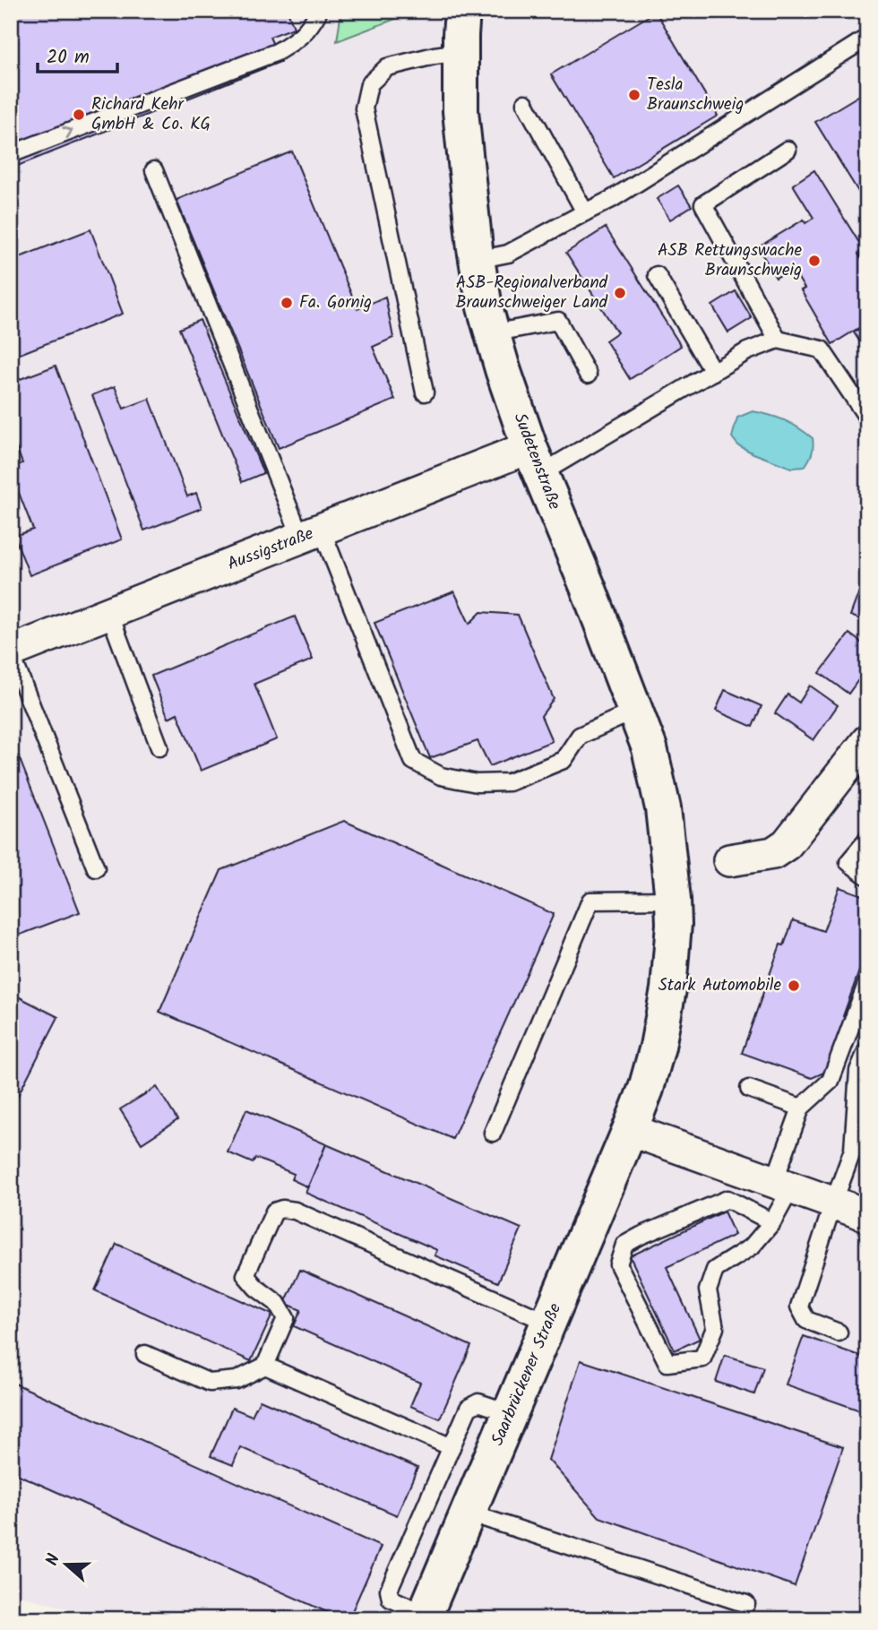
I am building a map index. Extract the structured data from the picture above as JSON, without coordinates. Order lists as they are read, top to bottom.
{
  "streets": {
    "street": ["Sudetenstraße", "Aussigstraße", "Saarbrückener Straße"]
  },
  "crossings": [
    ["Sudetenstraße", "Aussigstraße"],
    ["Sudetenstraße", "Saarbrückener Straße"]
  ],
  "places": [
    "Tesla Braunschweig",
    "Richard Kehr GmbH & Co. KG",
    "ASB Rettungswache Braunschweig",
    "ASB-Regionalverband Braunschweiger Land",
    "Fa. Gornig",
    "Stark Automobile"
  ],
  "scale_bar": "20 m",
  "north": "left"
}
